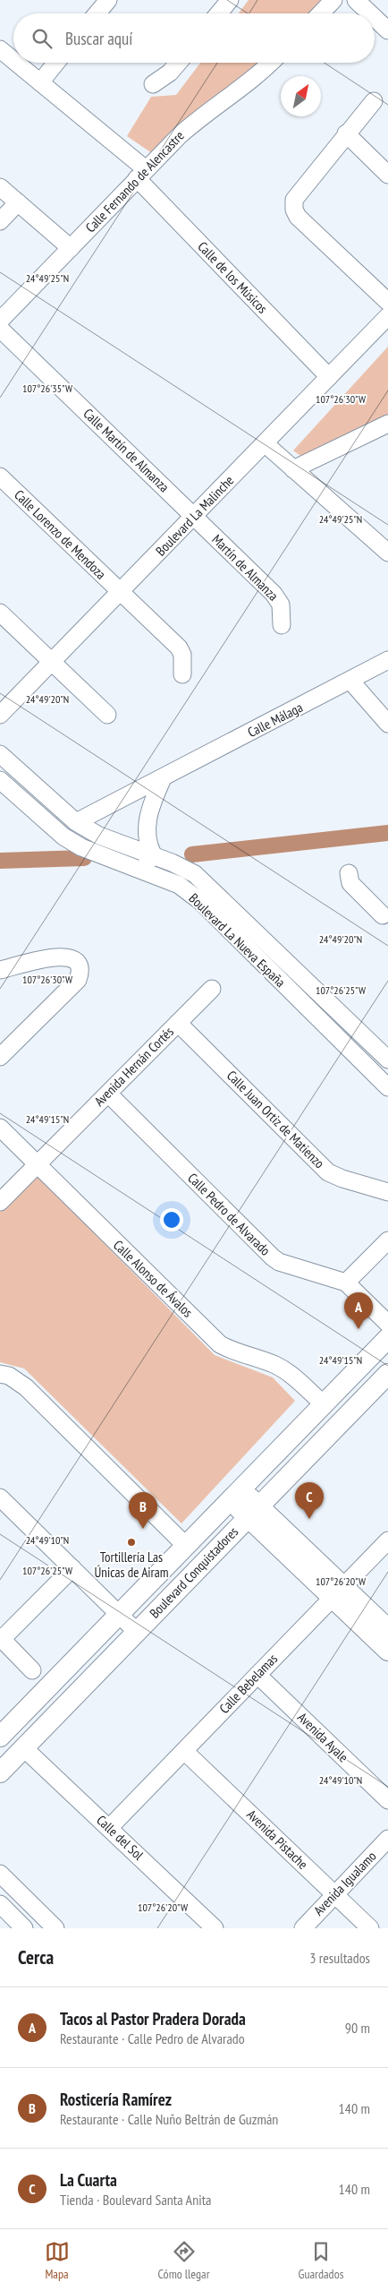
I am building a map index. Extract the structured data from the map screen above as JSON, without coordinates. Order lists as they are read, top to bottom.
{
  "streets": {
    "street": [
      "Calle Fernando de Alencastre",
      "Calle de los Músicos",
      "Calle Martín de Almanza",
      "Boulevard La Malinche",
      "Calle Lorenzo de Mendoza",
      "Martín de Almanza",
      "Calle Málaga",
      "Boulevard La Nueva España",
      "Avenida Hernán Cortés",
      "Calle Juan Ortiz de Matienzo",
      "Calle Pedro de Alvarado",
      "Calle Alonso de Ávalos",
      "Boulevard Conquistadores",
      "Calle Bebelamas",
      "Avenida Ayale",
      "Calle del Sol",
      "Avenida Pistache",
      "Avenida Igualamo"
    ]
  },
  "crossings": [
    ["Calle Fernando de Alencastre", "Calle de los Músicos"],
    ["Calle de los Músicos", "Boulevard La Malinche"],
    ["Calle Martín de Almanza", "Boulevard La Malinche"],
    ["Calle Martín de Almanza", "Martín de Almanza"],
    ["Boulevard La Malinche", "Calle Lorenzo de Mendoza"],
    ["Boulevard La Malinche", "Martín de Almanza"],
    ["Calle Málaga", "Boulevard La Nueva España"],
    ["Avenida Hernán Cortés", "Calle Juan Ortiz de Matienzo"],
    ["Avenida Hernán Cortés", "Calle Pedro de Alvarado"],
    ["Avenida Hernán Cortés", "Calle Alonso de Ávalos"],
    ["Calle Alonso de Ávalos", "Boulevard Conquistadores"],
    ["Boulevard Conquistadores", "Calle del Sol"],
    ["Calle Bebelamas", "Avenida Ayale"],
    ["Calle Bebelamas", "Calle del Sol"],
    ["Calle Bebelamas", "Avenida Pistache"],
    ["Avenida Pistache", "Avenida Igualamo"]
  ],
  "places": ["Tortillería Las Únicas de Airam"],
  "north": "top right",
  "page": {
    "search": "Buscar aquí",
    "pins": ["A", "C", "B"],
    "heading": ["Cerca", "3 resultados"],
    "list": [
      {
        "mark": "A",
        "name": "Tacos al Pastor Pradera Dorada",
        "note": "Restaurante · Calle Pedro de Alvarado",
        "value": "90 m"
      },
      {
        "mark": "B",
        "name": "Rosticería Ramírez",
        "note": "Restaurante · Calle Nuño Beltrán de Guzmán",
        "value": "140 m"
      },
      {
        "mark": "C",
        "name": "La Cuarta",
        "note": "Tienda · Boulevard Santa Anita",
        "value": "140 m"
      }
    ],
    "nav": ["Mapa", "Cómo llegar", "Guardados"]
  },
  "coordinates": [
    "24°49'25\"N",
    "107°26'35\"W",
    "107°26'30\"W",
    "24°49'20\"N",
    "107°26'25\"W",
    "24°49'15\"N",
    "24°49'10\"N",
    "107°26'20\"W"
  ]
}
